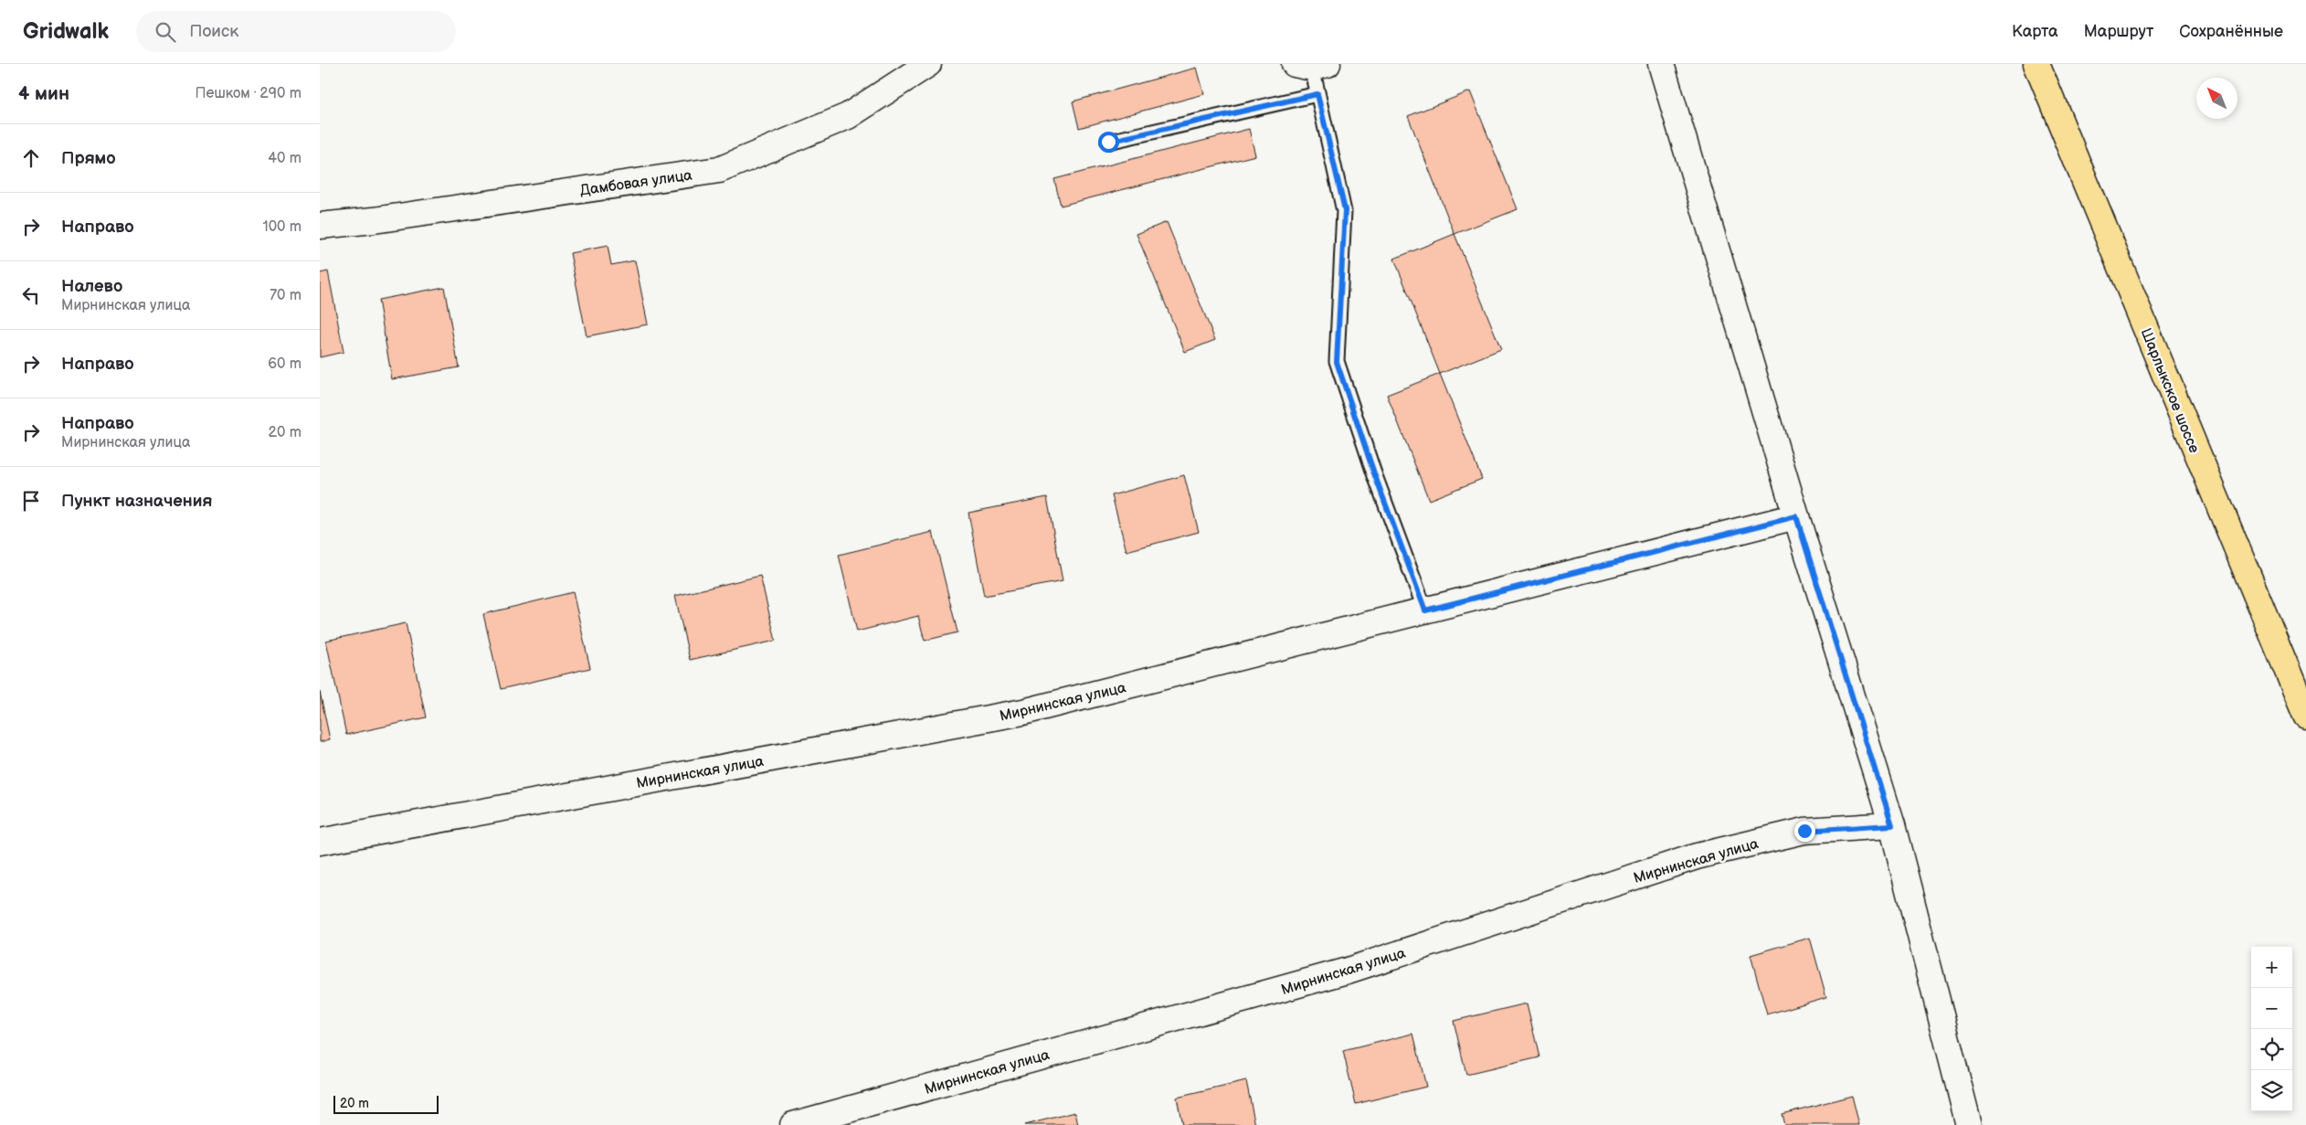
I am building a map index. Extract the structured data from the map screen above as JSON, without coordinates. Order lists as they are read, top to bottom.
{
  "streets": {
    "main road": ["Шарлыкское шоссе"],
    "street": ["Дамбовая улица", "Мирнинская улица"]
  },
  "scale_bar": "20 m",
  "north": "top left",
  "page": {
    "header": "Gridwalk",
    "search": "Поиск",
    "nav": ["Карта", "Маршрут", "Сохранённые"],
    "heading": ["4 мин", "Пешком · 290 m"],
    "list": [
      ["Прямо", "40 m"],
      ["Направо", "100 m"],
      ["Налево", "Мирнинская улица", "70 m"],
      ["Направо", "60 m"],
      ["Направо", "Мирнинская улица", "20 m"],
      "Пункт назначения"
    ],
    "map_buttons": ["+", "−"],
    "scale": "20 m"
  }
}
